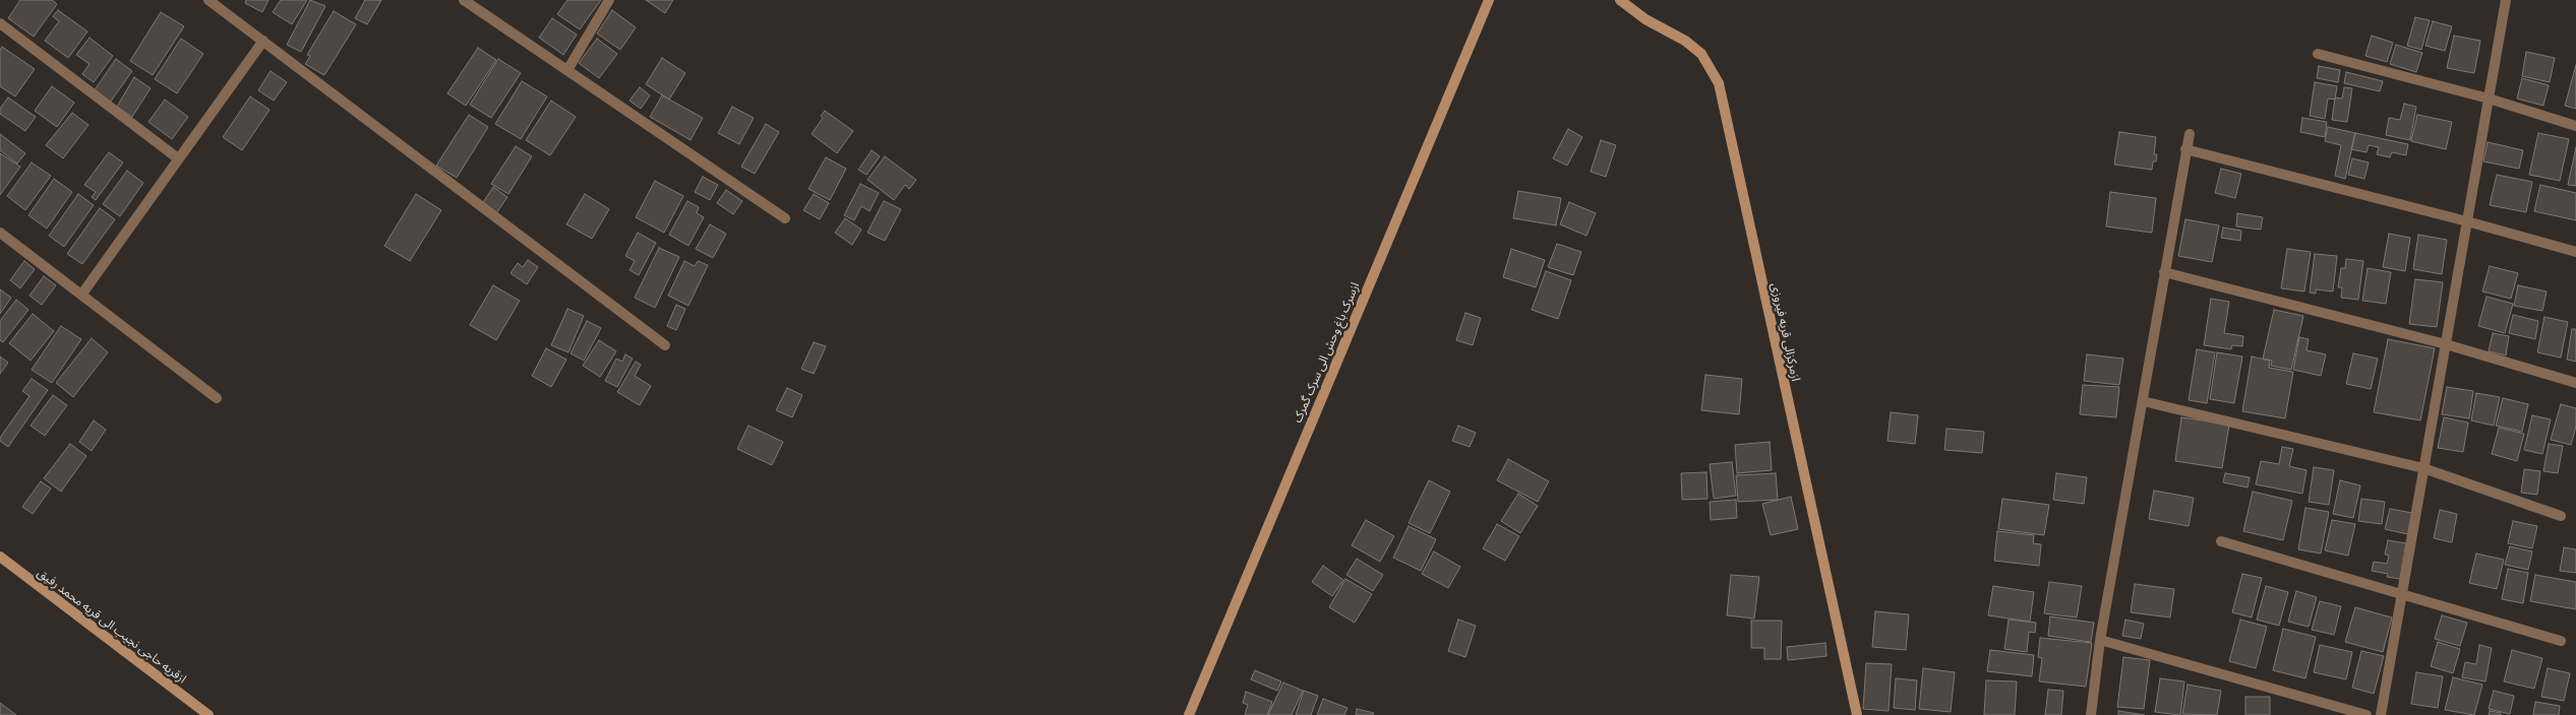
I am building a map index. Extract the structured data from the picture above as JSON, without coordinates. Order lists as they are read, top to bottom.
{
  "streets": {
    "main road": ["ازمرکزالی قریه فیروزی", "ازسرک باغ وحش الی سرک گمرک", "ازقریه حاجی نجیب الی قریه محمد رفیق"]
  }
}
